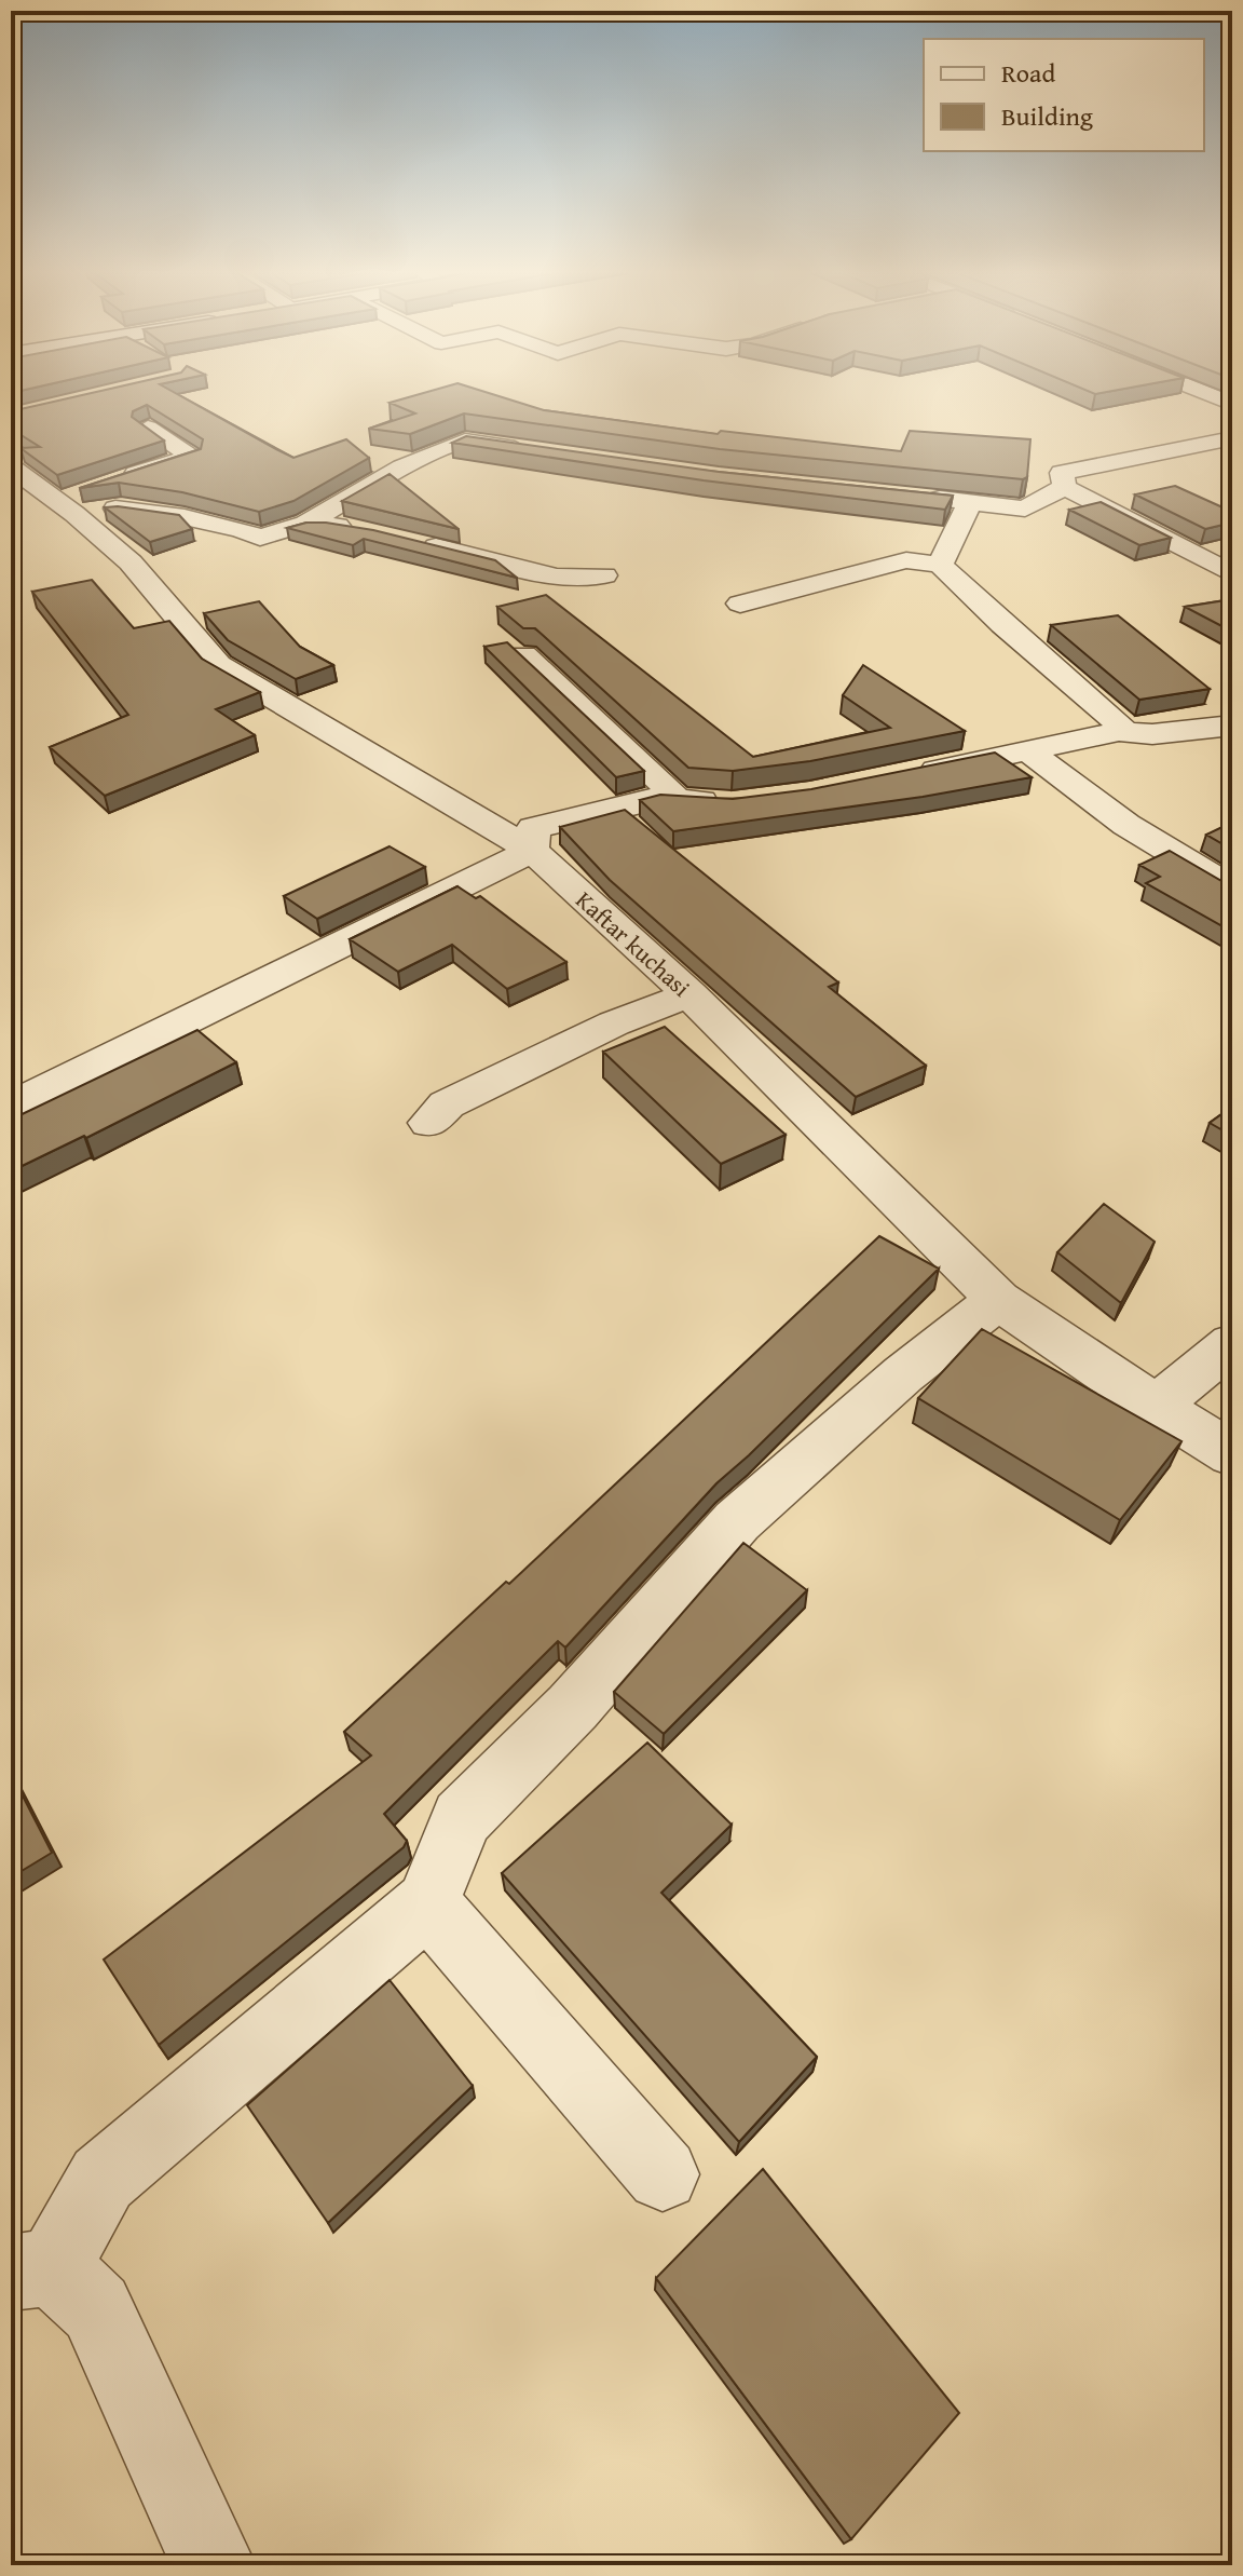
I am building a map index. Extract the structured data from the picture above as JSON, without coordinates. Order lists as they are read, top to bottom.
{
  "streets": {
    "street": ["Kaftar kuchasi"]
  },
  "legend": ["Road", "Building"]
}
